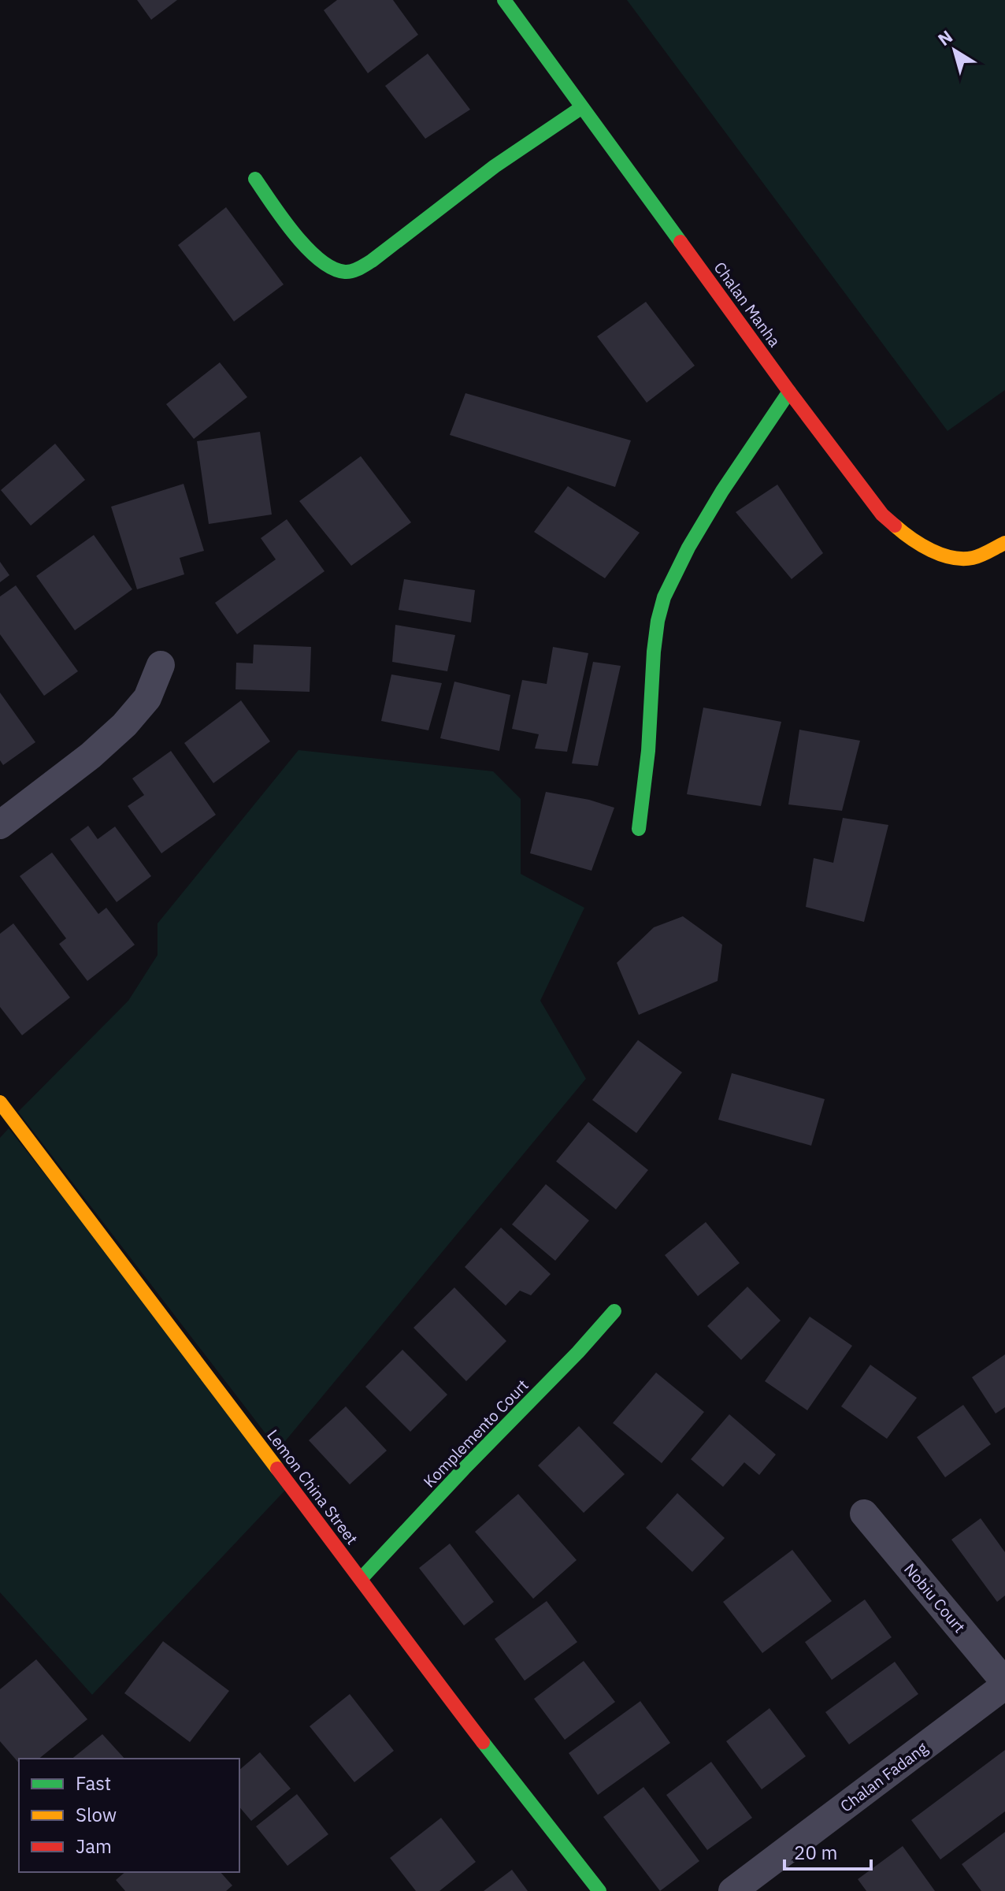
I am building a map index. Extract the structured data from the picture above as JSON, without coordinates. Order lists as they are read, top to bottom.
{
  "streets": {
    "street": [
      "Chalan Manha",
      "Komplemento Court",
      "Lemon China Street",
      "Nobiu Court",
      "Chalan Fadang"
    ]
  },
  "crossings": [
    ["Komplemento Court", "Lemon China Street"],
    ["Nobiu Court", "Chalan Fadang"]
  ],
  "legend": ["Fast", "Slow", "Jam"],
  "scale_bar": "20 m",
  "north": "top left"
}
